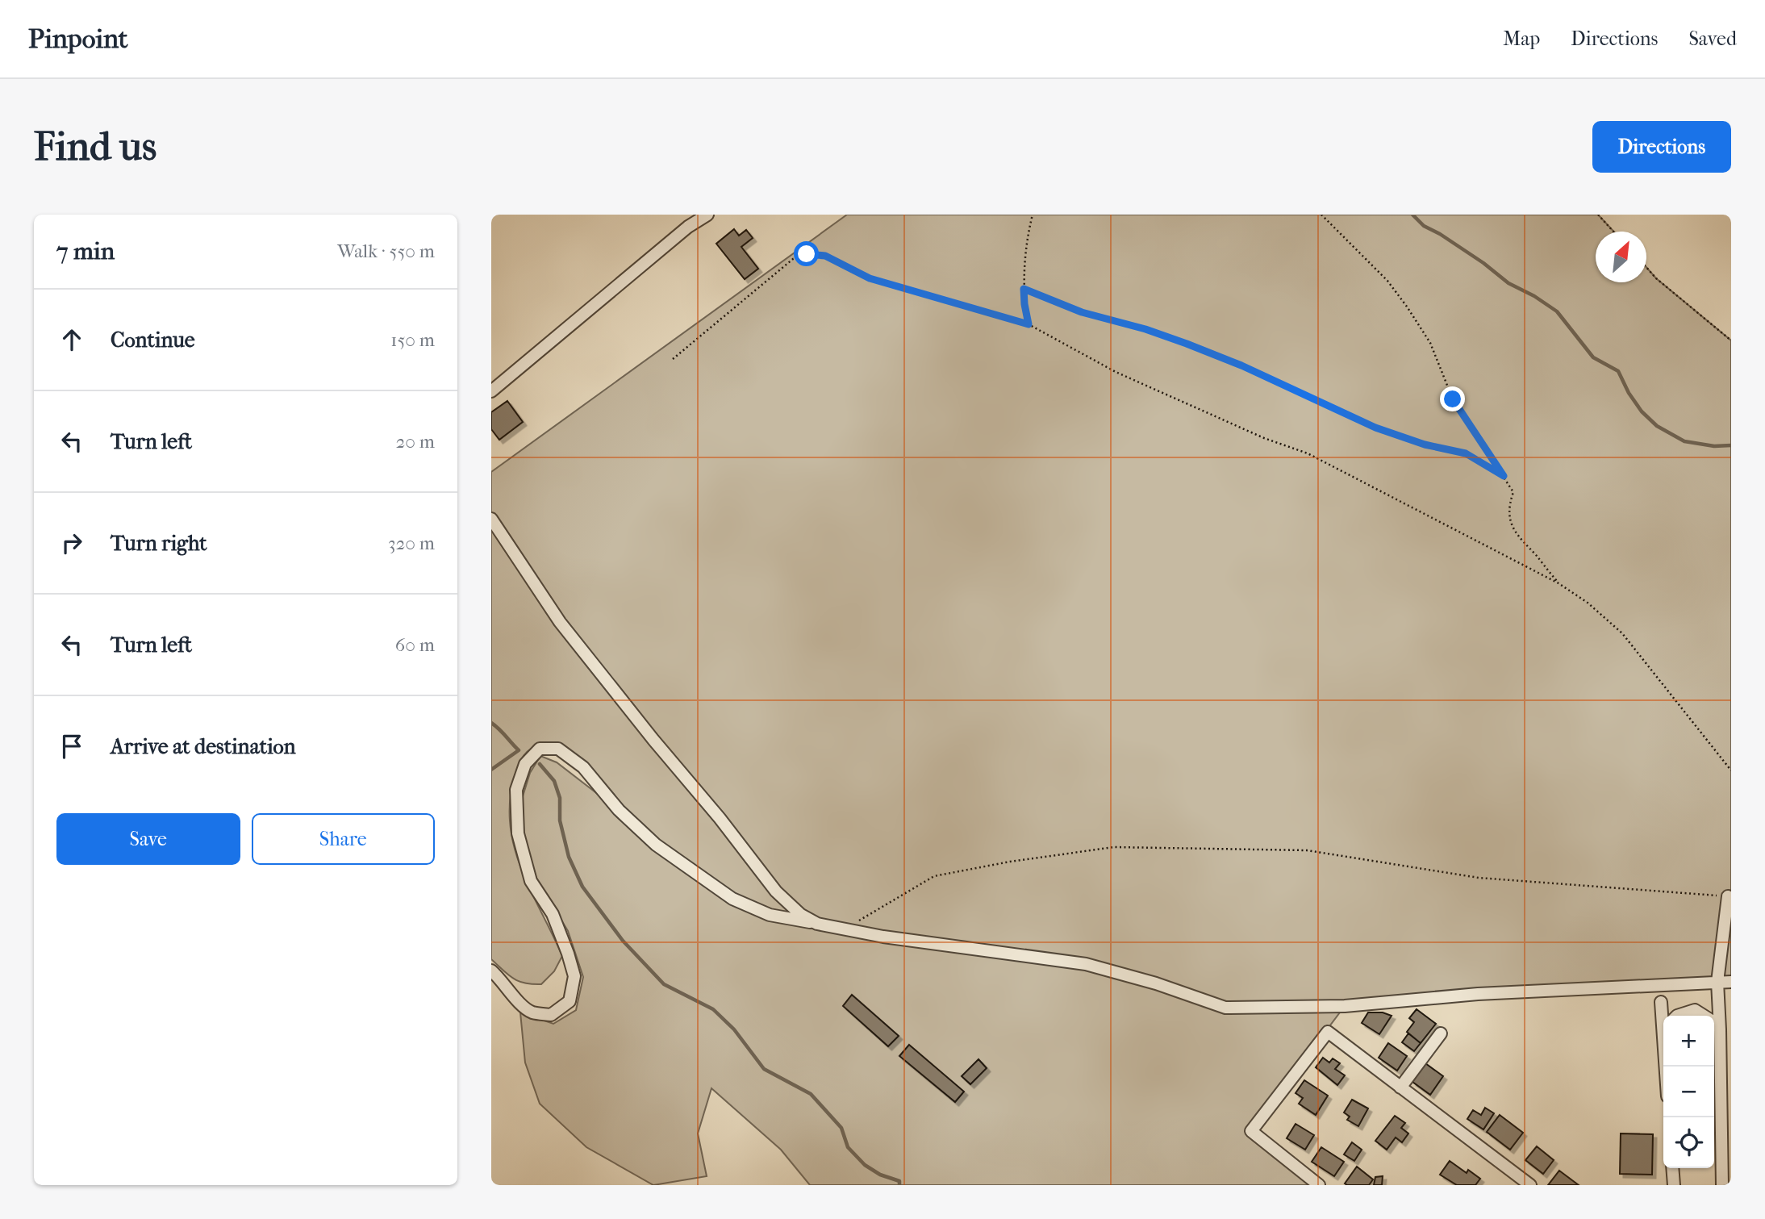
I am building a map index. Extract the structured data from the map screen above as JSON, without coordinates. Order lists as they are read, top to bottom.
{
  "north": "top right",
  "page": {
    "header": "Pinpoint",
    "nav": ["Map", "Directions", "Saved"],
    "buttons": [
      "Directions",
      ["Save", "Share"]
    ],
    "title": "Find us",
    "heading": ["7 min", "Walk · 550 m"],
    "list": [
      ["Continue", "150 m"],
      ["Turn left", "20 m"],
      ["Turn right", "320 m"],
      ["Turn left", "60 m"],
      "Arrive at destination"
    ],
    "map_buttons": ["+", "−"]
  }
}
